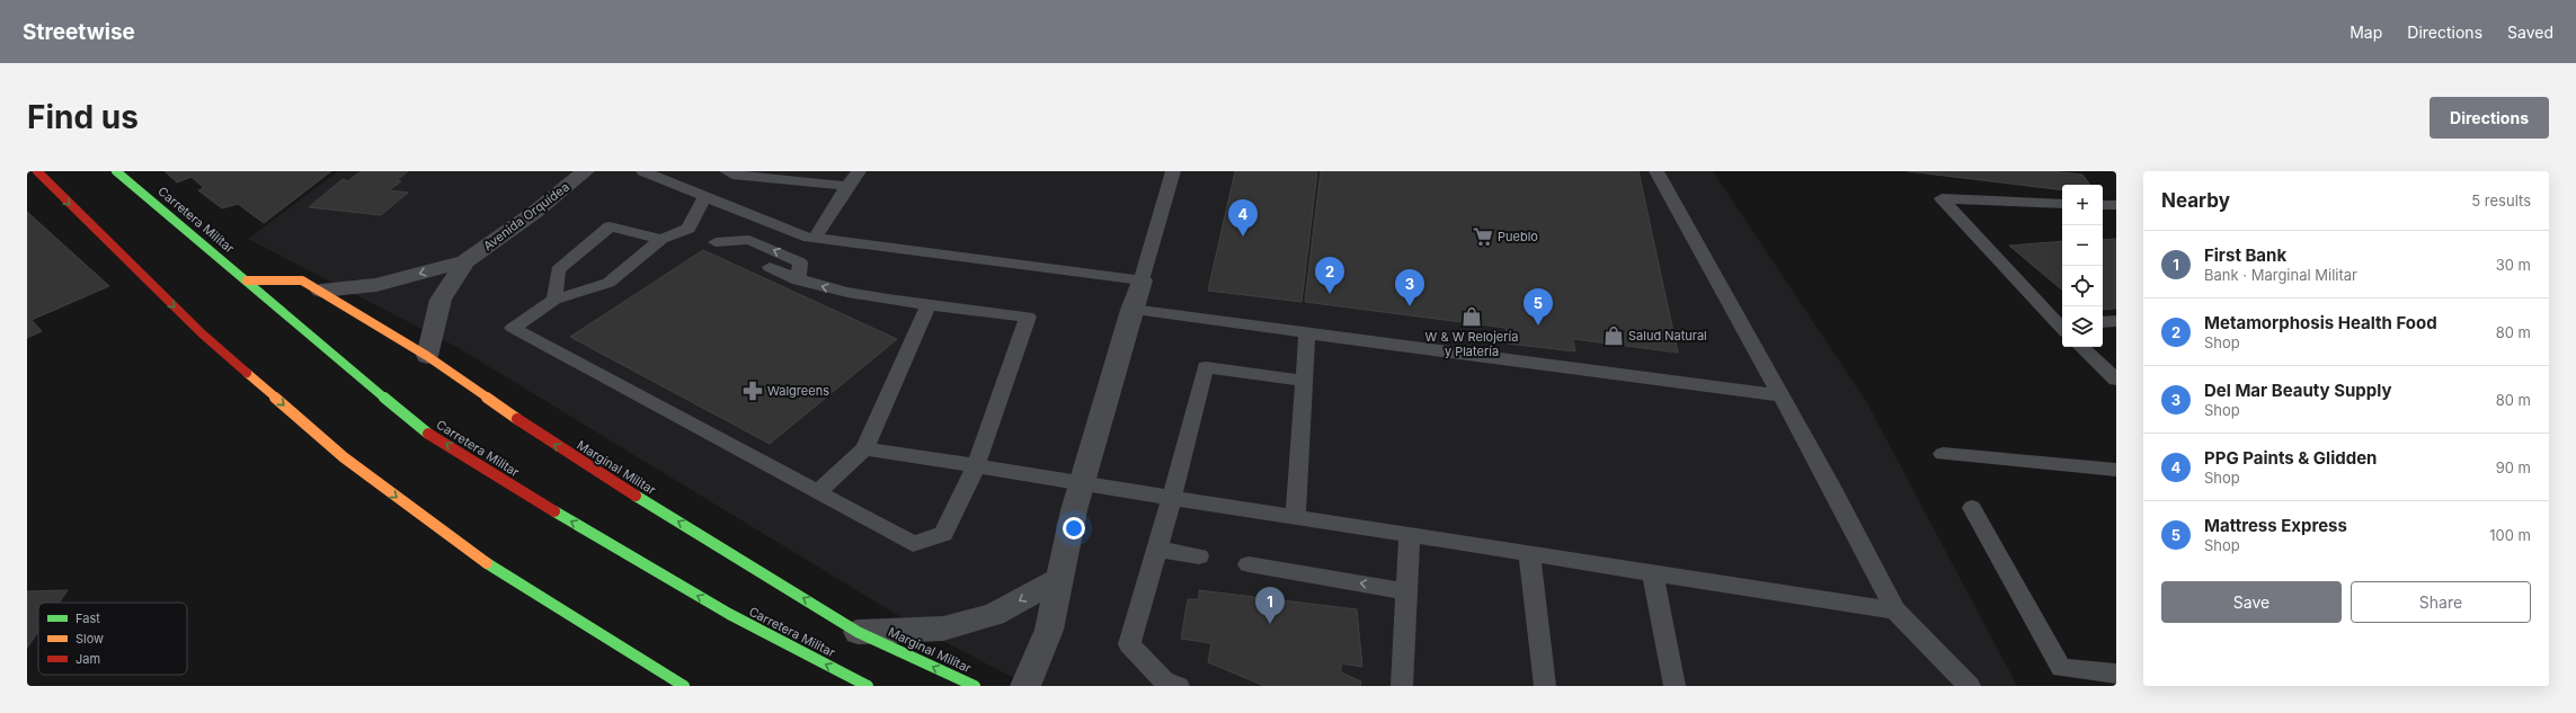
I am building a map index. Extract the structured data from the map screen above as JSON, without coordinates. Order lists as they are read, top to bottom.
{
  "streets": {
    "main road": ["Carretera Militar", "Marginal Militar"],
    "street": ["Avenida Orquídea"]
  },
  "crossings": [
    ["Carretera Militar", "Marginal Militar"]
  ],
  "one_way": ["Marginal Militar"],
  "places": {
    "supermarket": ["Pueblo"],
    "shop": ["W & W Relojería y Platería", "Salud Natural"],
    "pharmacy": ["Walgreens"]
  },
  "legend": ["Fast", "Slow", "Jam"],
  "page": {
    "header": "Streetwise",
    "nav": ["Map", "Directions", "Saved"],
    "buttons": [
      "Directions",
      ["Save", "Share"]
    ],
    "title": "Find us",
    "heading": ["Nearby", "5 results"],
    "map_buttons": ["+", "−"],
    "pins": [
      "4",
      "2",
      "3",
      "5",
      "1"
    ],
    "list": [
      {
        "mark": "1",
        "name": "First Bank",
        "note": "Bank · Marginal Militar",
        "value": "30 m"
      },
      {
        "mark": "2",
        "name": "Metamorphosis Health Food",
        "note": "Shop",
        "value": "80 m"
      },
      {
        "mark": "3",
        "name": "Del Mar Beauty Supply",
        "note": "Shop",
        "value": "80 m"
      },
      {
        "mark": "4",
        "name": "PPG Paints & Glidden",
        "note": "Shop",
        "value": "90 m"
      },
      {
        "mark": "5",
        "name": "Mattress Express",
        "note": "Shop",
        "value": "100 m"
      }
    ]
  }
}
